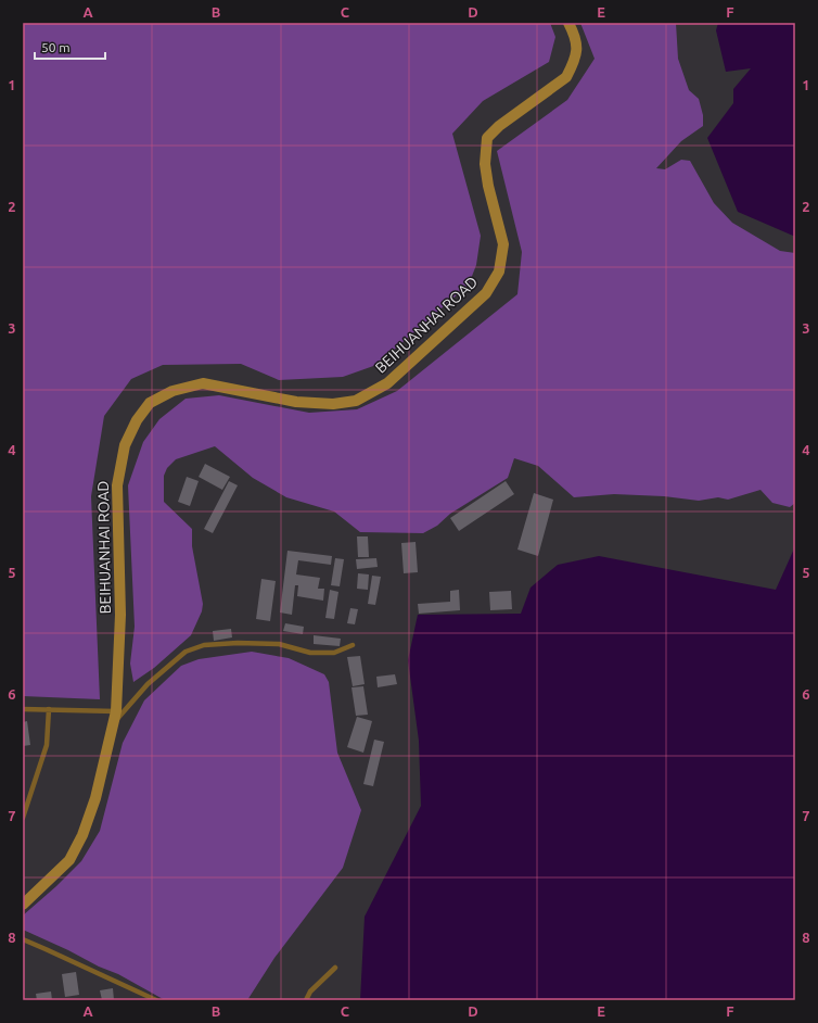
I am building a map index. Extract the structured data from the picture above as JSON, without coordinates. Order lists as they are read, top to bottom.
{
  "streets": {
    "main road": ["BEIHUANHAI ROAD"]
  },
  "scale_bar": "50 m",
  "grid": {
    "columns": [
      "A",
      "B",
      "C",
      "D",
      "E",
      "F"
    ],
    "rows": [
      "1",
      "2",
      "3",
      "4",
      "5",
      "6",
      "7",
      "8"
    ]
  }
}
